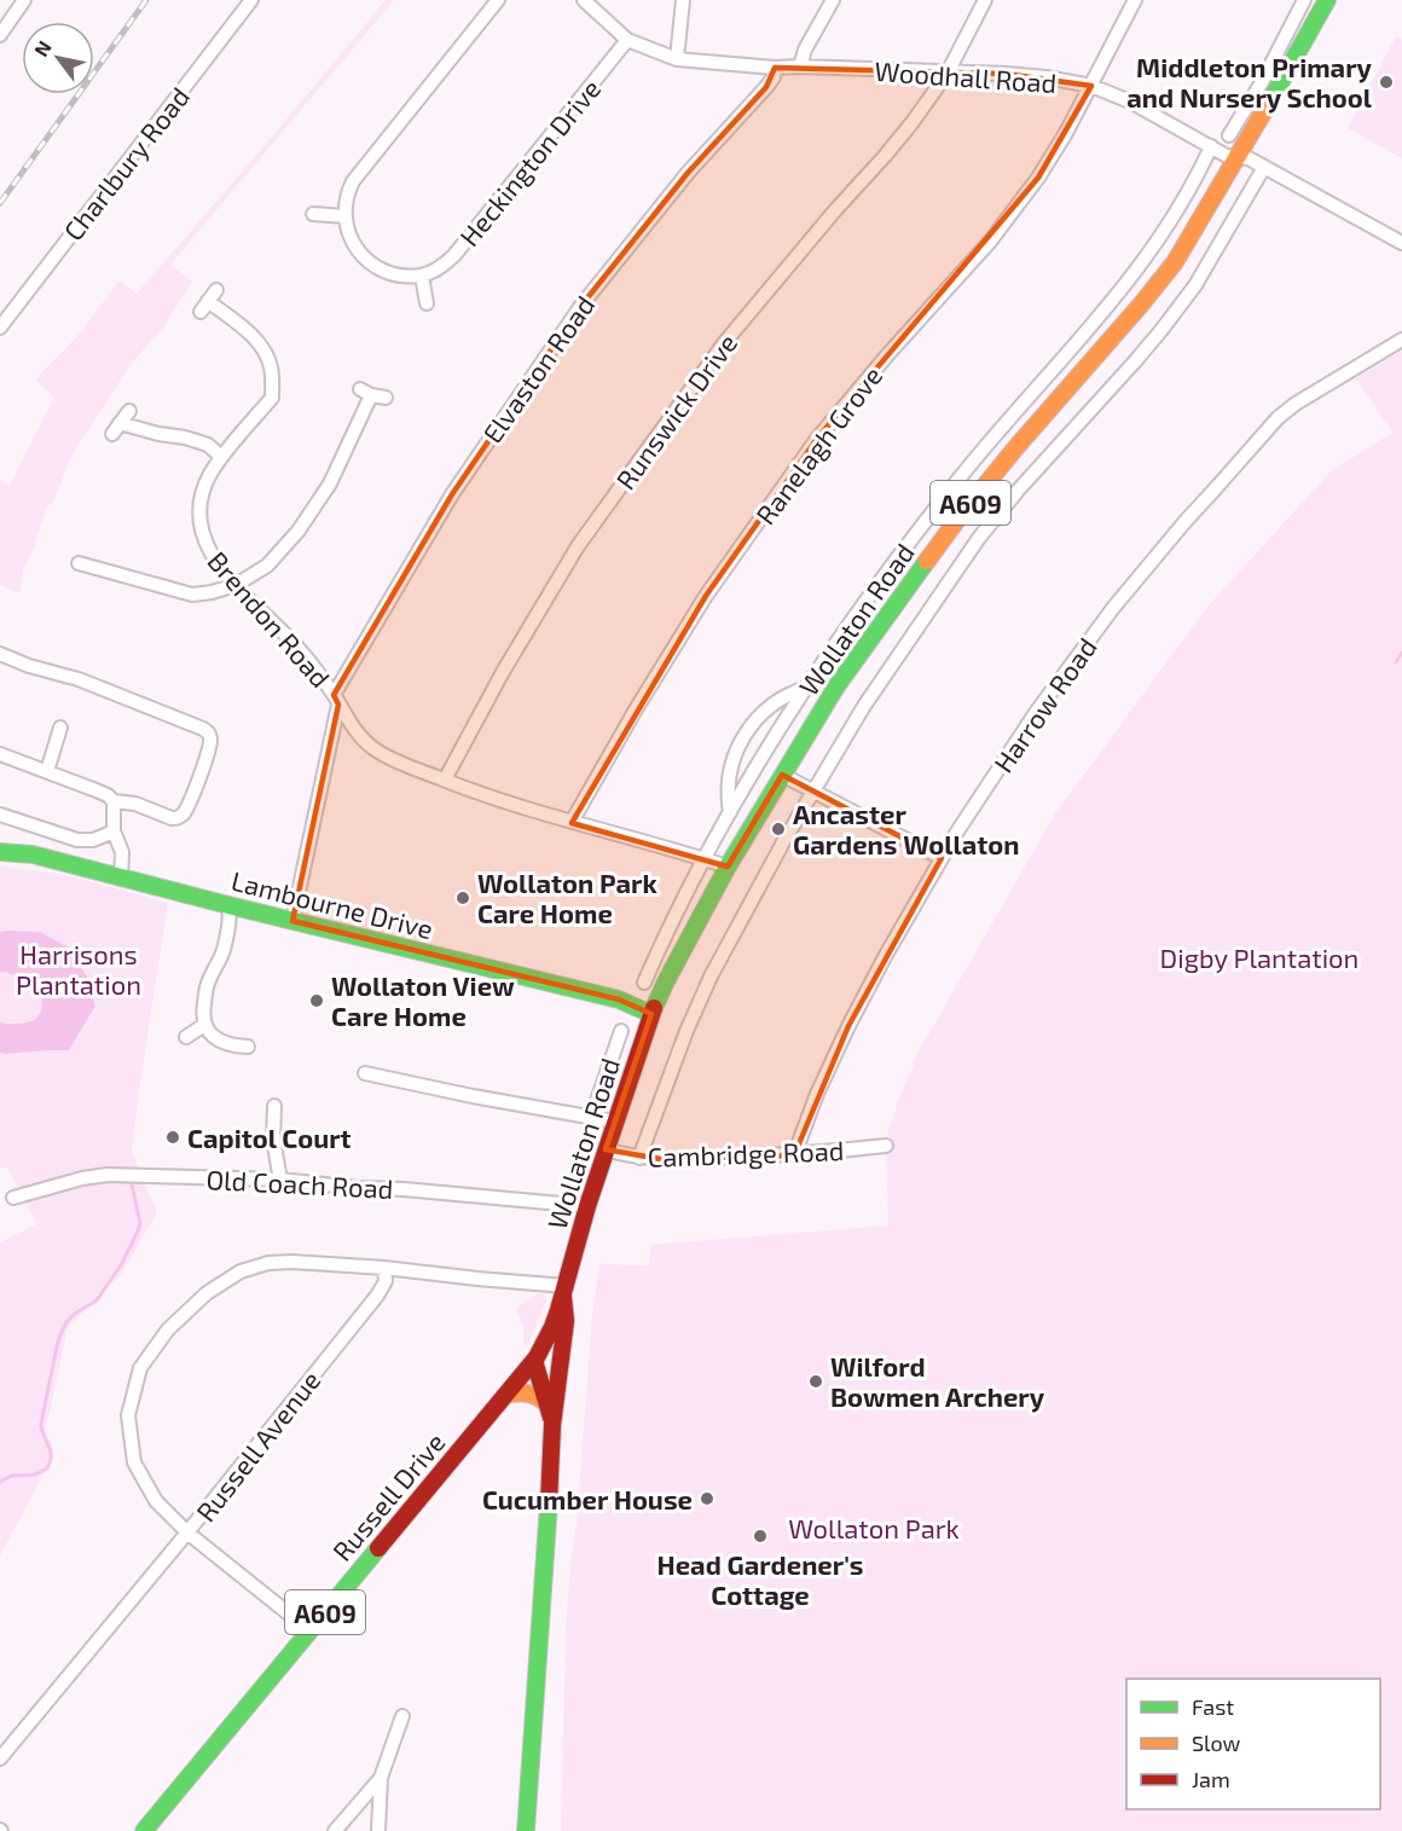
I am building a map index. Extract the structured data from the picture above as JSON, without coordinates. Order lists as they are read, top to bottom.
{
  "streets": {
    "main road": [
      "A609",
      "Wollaton Road",
      "Lambourne Drive",
      "Russell Drive"
    ],
    "street": [
      "Woodhall Road",
      "Heckington Drive",
      "Charlbury Road",
      "Elvaston Road",
      "Runswick Drive",
      "Ranelagh Grove",
      "Brendon Road",
      "Harrow Road",
      "Cambridge Road",
      "Old Coach Road",
      "Russell Avenue"
    ]
  },
  "crossings": [
    ["Woodhall Road", "Heckington Drive"],
    ["Woodhall Road", "Elvaston Road"],
    ["Woodhall Road", "Runswick Drive"],
    ["Woodhall Road", "Ranelagh Grove"],
    ["Woodhall Road", "Wollaton Road"],
    ["Elvaston Road", "Brendon Road"],
    ["Elvaston Road", "Lambourne Drive"],
    ["Runswick Drive", "Brendon Road"],
    ["Ranelagh Grove", "Brendon Road"],
    ["Brendon Road", "Wollaton Road"],
    ["Wollaton Road", "Lambourne Drive"],
    ["Wollaton Road", "Cambridge Road"],
    ["Wollaton Road", "Old Coach Road"],
    ["Wollaton Road", "Russell Drive"],
    ["Harrow Road", "Cambridge Road"]
  ],
  "parks": ["Harrisons Plantation", "Digby Plantation", "Wollaton Park"],
  "places": [
    "Middleton Primary and Nursery School",
    "Ancaster Gardens Wollaton",
    "Wollaton Park Care Home",
    "Wollaton View Care Home",
    "Capitol Court",
    "Wilford Bowmen Archery",
    "Cucumber House",
    "Head Gardener's Cottage"
  ],
  "legend": ["Fast", "Slow", "Jam"],
  "north": "top left"
}
